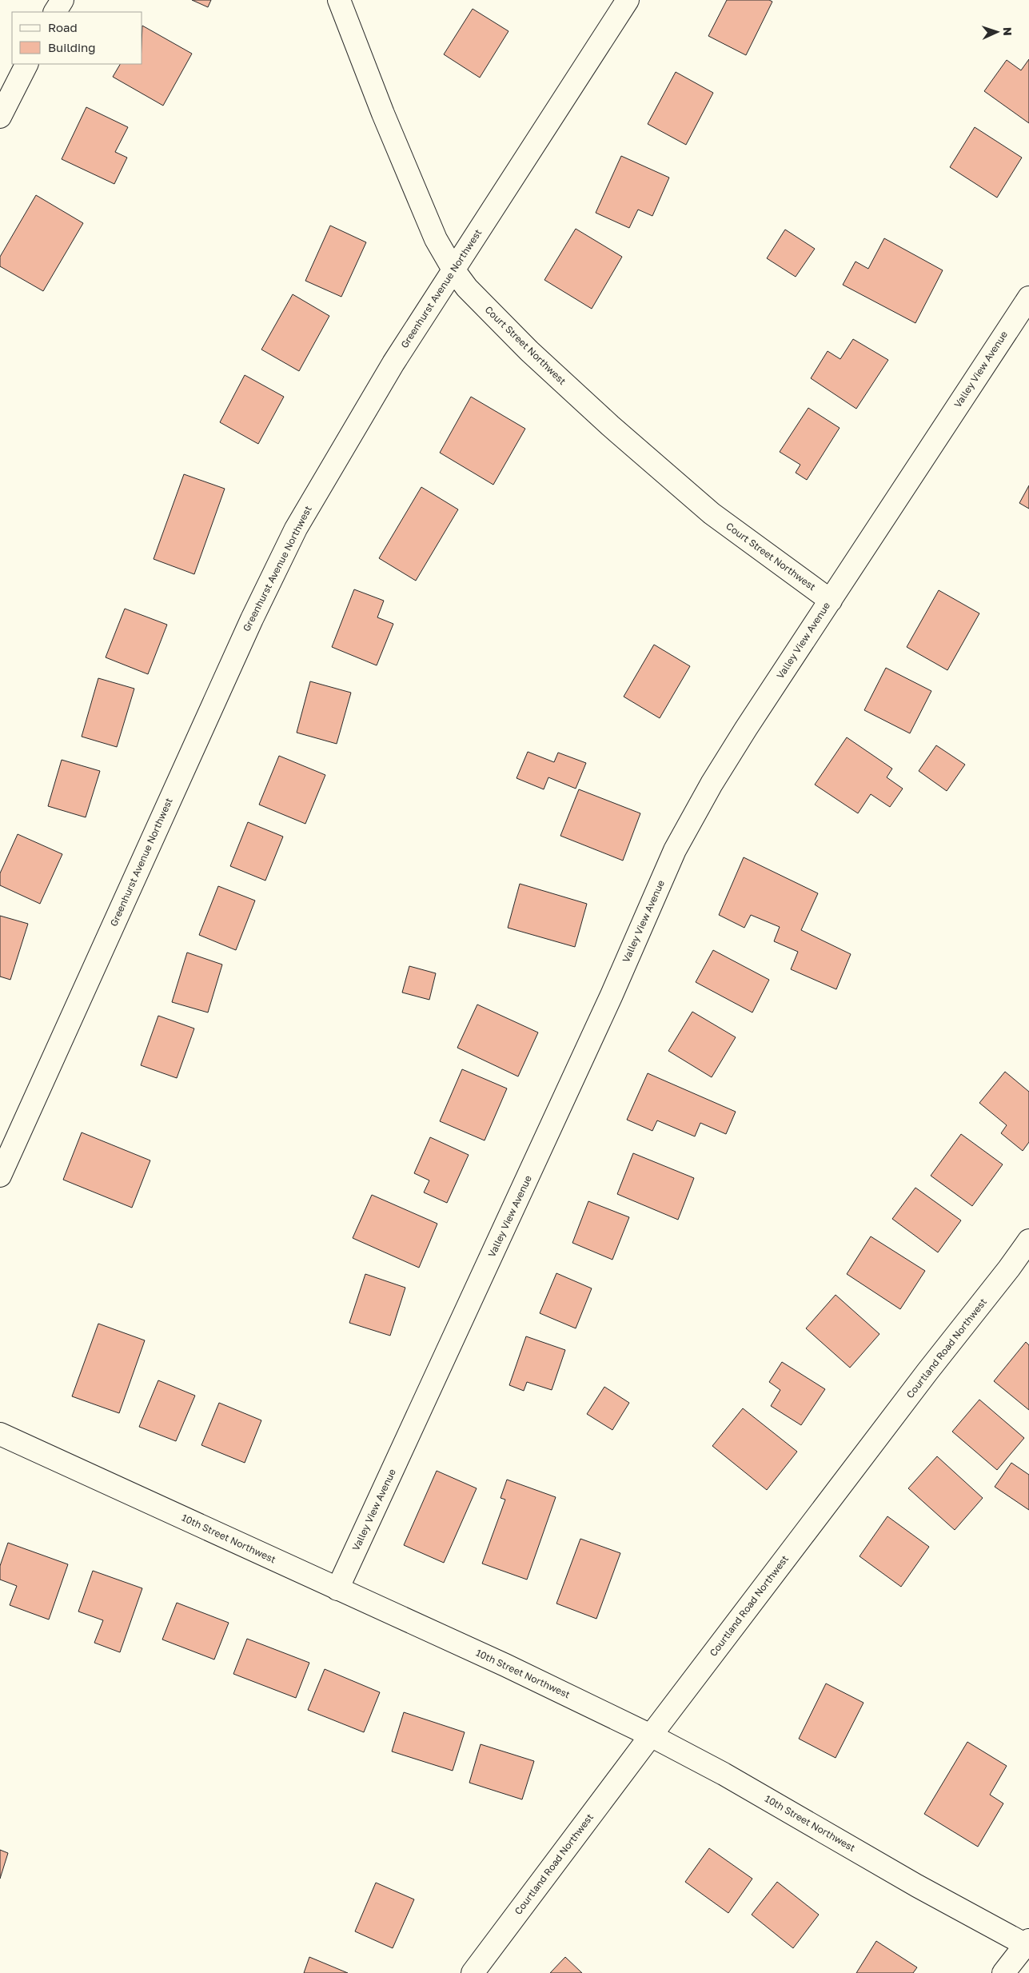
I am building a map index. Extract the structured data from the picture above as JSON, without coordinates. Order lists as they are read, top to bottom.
{
  "streets": {
    "street": [
      "Greenhurst Avenue Northwest",
      "Court Street Northwest",
      "Valley View Avenue",
      "Courtland Road Northwest",
      "10th Street Northwest"
    ]
  },
  "crossings": [
    ["Greenhurst Avenue Northwest", "Court Street Northwest"],
    ["Court Street Northwest", "Valley View Avenue"],
    ["Valley View Avenue", "10th Street Northwest"],
    ["Courtland Road Northwest", "10th Street Northwest"]
  ],
  "legend": ["Road", "Building"],
  "north": "right"
}
